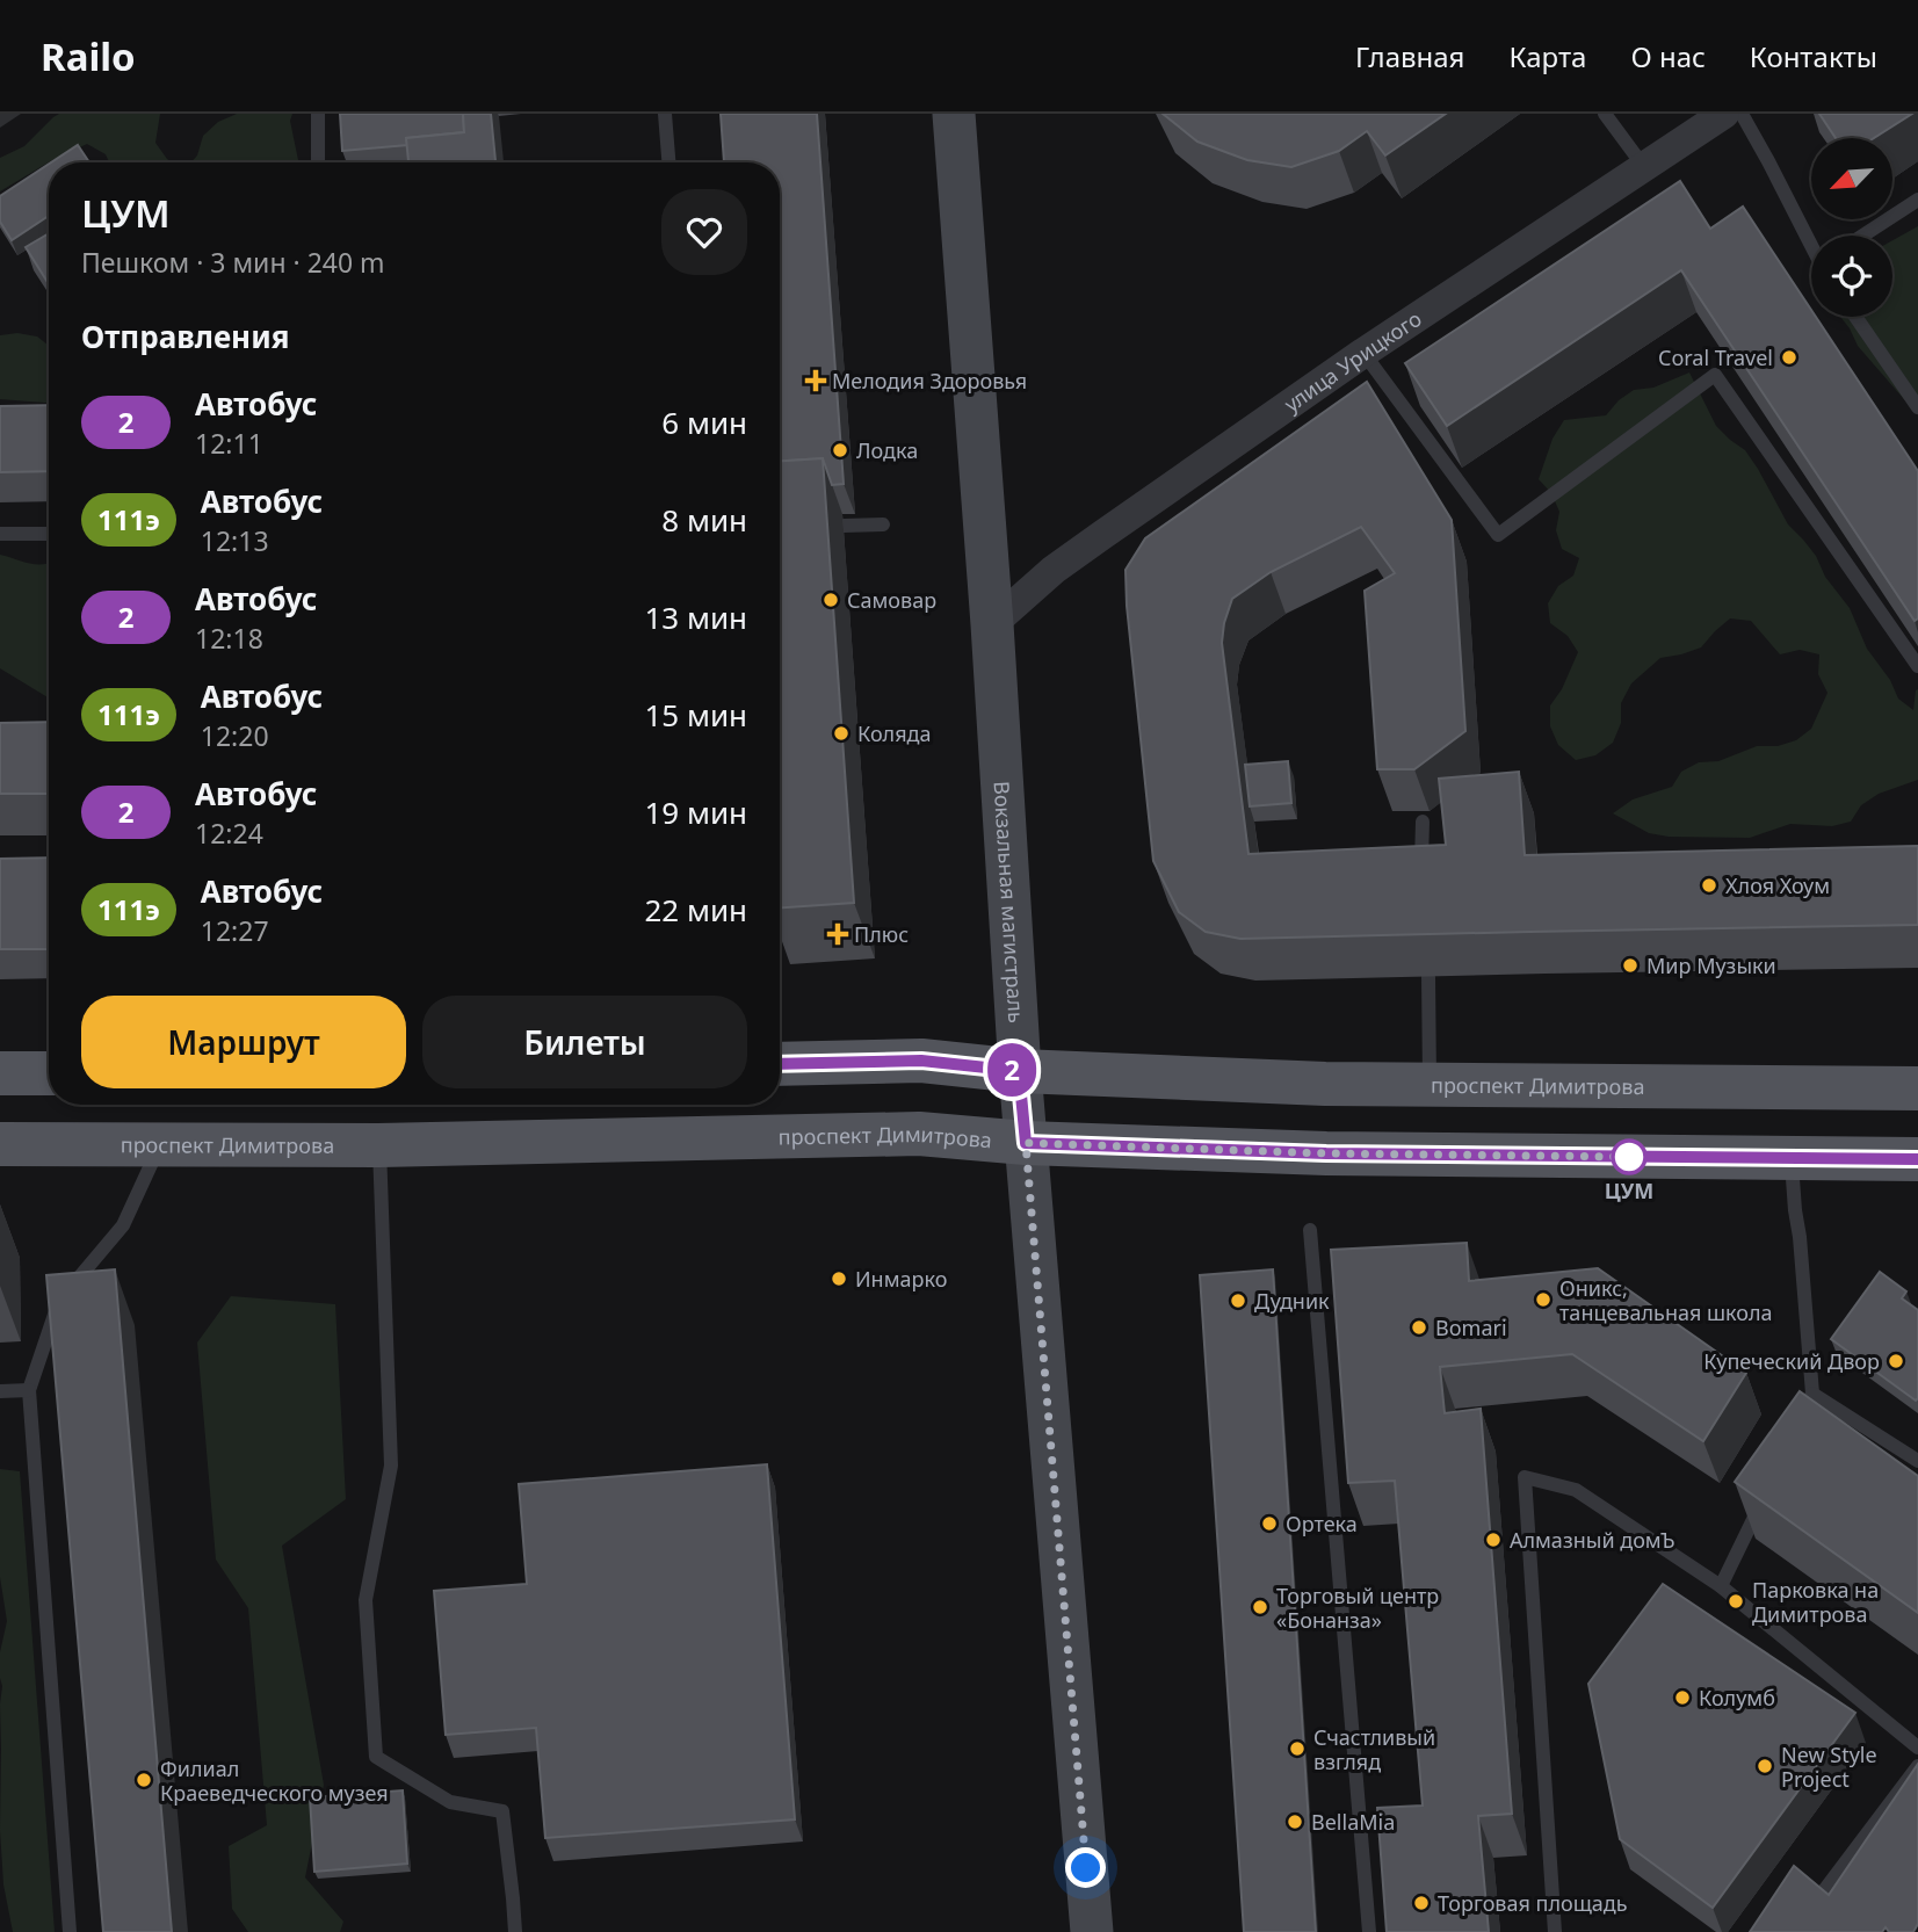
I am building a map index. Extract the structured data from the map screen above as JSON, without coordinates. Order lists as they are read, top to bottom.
{
  "streets": {
    "main road": ["Вокзальная магистраль", "проспект Димитрова"],
    "street": ["улица Урицкого"]
  },
  "crossings": [
    ["улица Урицкого", "Вокзальная магистраль"],
    ["Вокзальная магистраль", "проспект Димитрова"]
  ],
  "places": {
    "other": [
      "Coral Travel",
      "Лодка",
      "Самовар",
      "Коляда",
      "Хлоя Хоум",
      "Мир Музыки",
      "ЦУМ",
      "Инмарко",
      "Оникс, танцевальная школа",
      "Дудник",
      "Bomari",
      "Купеческий Двор",
      "Ортека",
      "Алмазный домЪ",
      "Парковка на Димитрова",
      "Торговый центр «Бонанза»",
      "Колумб",
      "Счастливый взгляд",
      "New Style Project",
      "Филиал Краеведческого музея",
      "BellaMia",
      "Торговая площадь"
    ],
    "health": ["Мелодия Здоровья", "Плюс"]
  },
  "lines": ["bus line 2"],
  "north": "bottom left",
  "page": {
    "header": "Railo",
    "nav": [
      "Главная",
      "Карта",
      "О нас",
      "Контакты"
    ],
    "on_map": "2",
    "heading": [
      ["ЦУМ", "Пешком · 3 мин · 240 m"],
      "Отправления"
    ],
    "list": [
      {
        "mark": "2",
        "name": "Автобус",
        "note": "12:11",
        "value": "6 мин"
      },
      {
        "mark": "111э",
        "name": "Автобус",
        "note": "12:13",
        "value": "8 мин"
      },
      {
        "mark": "2",
        "name": "Автобус",
        "note": "12:18",
        "value": "13 мин"
      },
      {
        "mark": "111э",
        "name": "Автобус",
        "note": "12:20",
        "value": "15 мин"
      },
      {
        "mark": "2",
        "name": "Автобус",
        "note": "12:24",
        "value": "19 мин"
      },
      {
        "mark": "111э",
        "name": "Автобус",
        "note": "12:27",
        "value": "22 мин"
      }
    ],
    "buttons": ["Маршрут", "Билеты"]
  }
}
